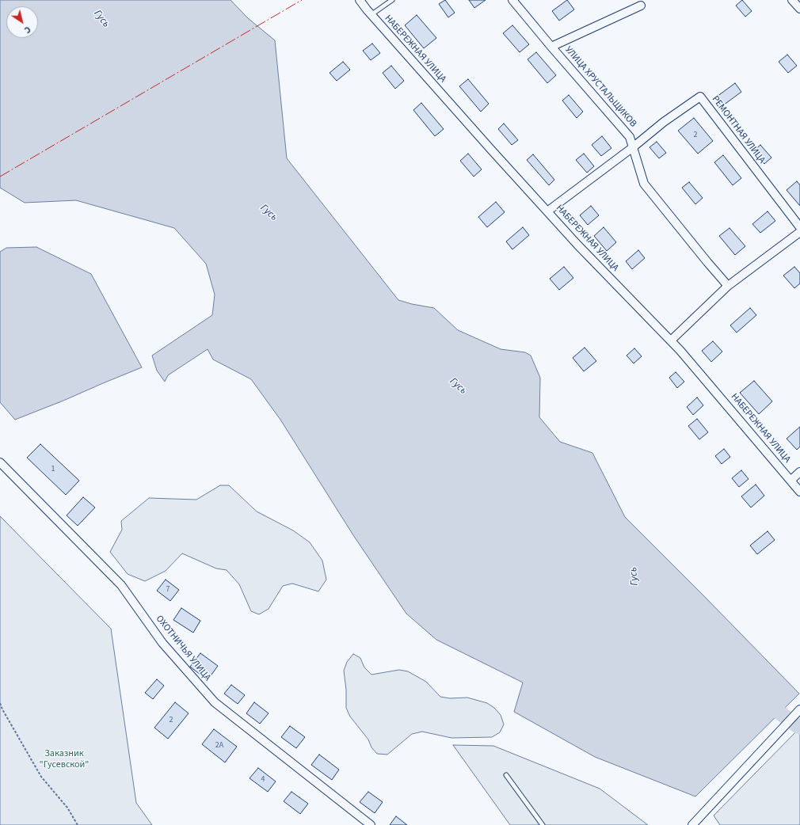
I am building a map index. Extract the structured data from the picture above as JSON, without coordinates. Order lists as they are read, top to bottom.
{
  "streets": {
    "street": [
      "НАБЕРЕЖНАЯ УЛИЦА",
      "УЛИЦА ХРУСТАЛЬЩИКОВ",
      "РЕМОНТНАЯ УЛИЦА",
      "ОХОТНИЧЬЯ УЛИЦА"
    ]
  },
  "crossings": [
    ["УЛИЦА ХРУСТАЛЬЩИКОВ", "РЕМОНТНАЯ УЛИЦА"]
  ],
  "water": ["Гусь"],
  "parks": ["Заказник \"Гусевской\""],
  "house_numbers": [
    "2",
    "1",
    "7",
    "2",
    "2А",
    "4"
  ],
  "north": "bottom right"
}
